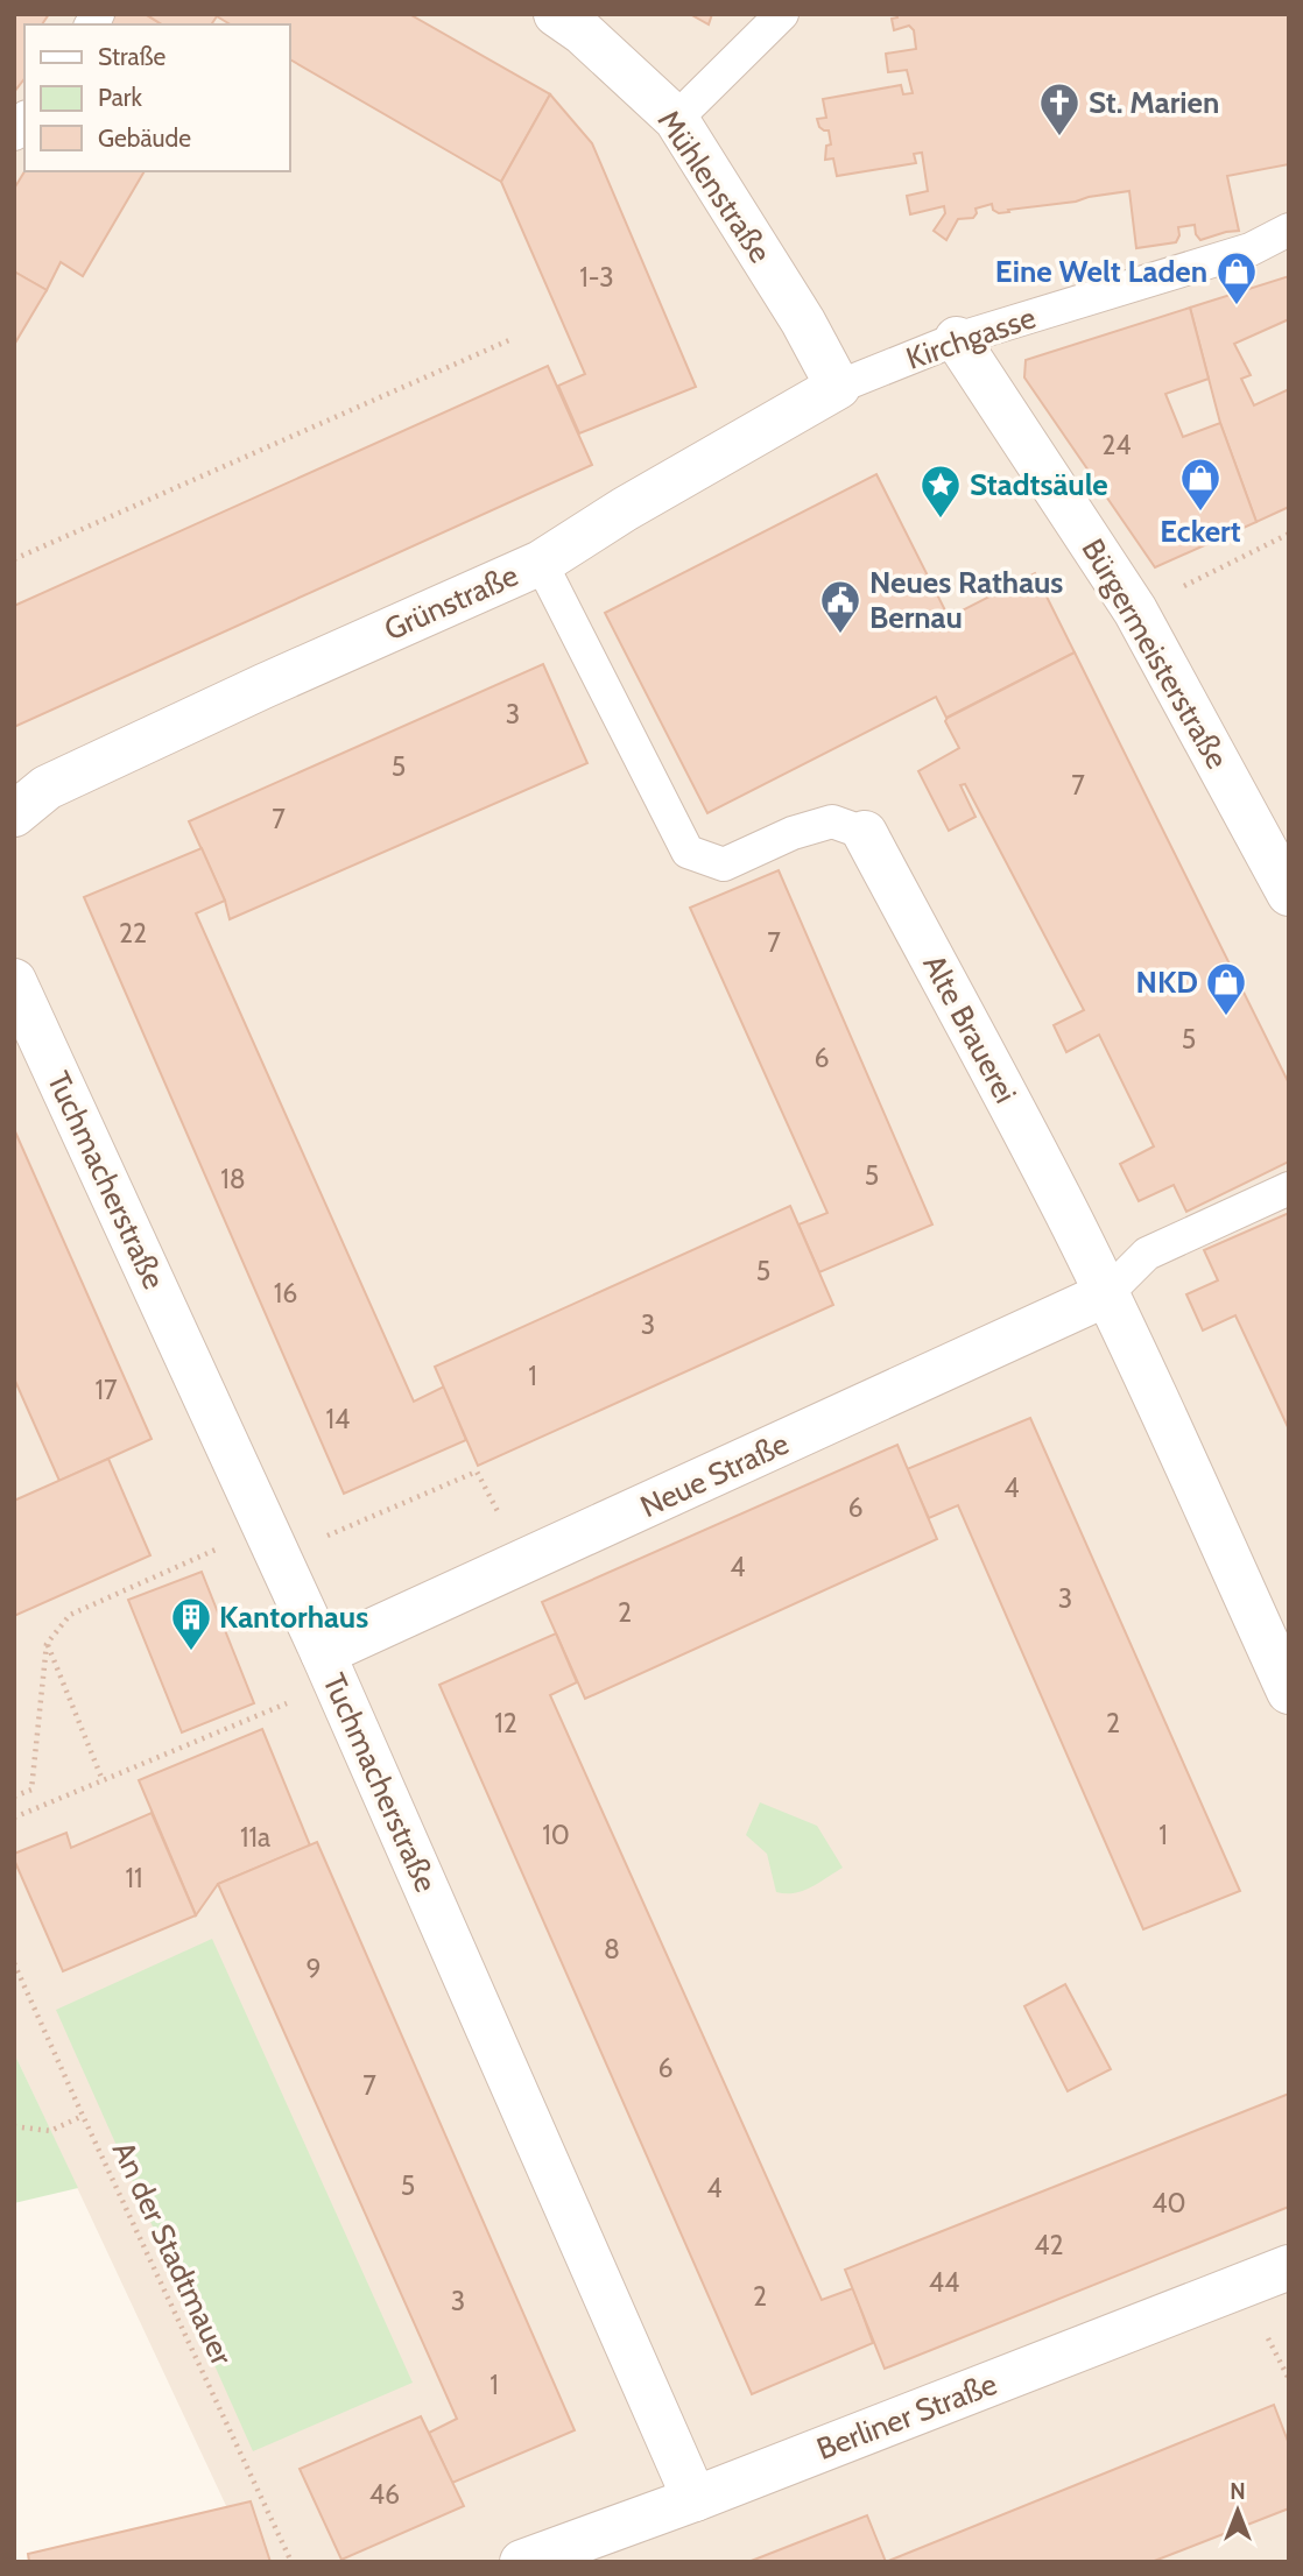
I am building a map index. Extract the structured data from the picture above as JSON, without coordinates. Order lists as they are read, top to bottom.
{
  "streets": {
    "street": [
      "Mühlenstraße",
      "Grünstraße",
      "Bürgermeisterstraße",
      "Alte Brauerei",
      "Tuchmacherstraße",
      "Neue Straße",
      "Berliner Straße"
    ],
    "lane": ["Kirchgasse"],
    "path": ["An der Stadtmauer"]
  },
  "crossings": [
    ["Mühlenstraße", "Kirchgasse"],
    ["Mühlenstraße", "Grünstraße"],
    ["Kirchgasse", "Grünstraße"],
    ["Kirchgasse", "Bürgermeisterstraße"],
    ["Grünstraße", "Alte Brauerei"],
    ["Alte Brauerei", "Neue Straße"],
    ["Tuchmacherstraße", "Neue Straße"],
    ["Tuchmacherstraße", "Berliner Straße"]
  ],
  "places": {
    "church": ["St. Marien"],
    "shop": ["Eine Welt Laden", "Eckert", "NKD"],
    "place": ["Stadtsäule"],
    "public building": ["Neues Rathaus Bernau"],
    "building": ["Kantorhaus"]
  },
  "house_numbers": [
    "1-3",
    "24",
    "3",
    "5",
    "7",
    "7",
    "22",
    "7",
    "5",
    "6",
    "5",
    "18",
    "5",
    "16",
    "3",
    "1",
    "17",
    "14",
    "4",
    "6",
    "4",
    "3",
    "2",
    "12",
    "2",
    "10",
    "1",
    "11a",
    "11",
    "8",
    "9",
    "6",
    "7",
    "5",
    "4",
    "40",
    "42",
    "44",
    "2",
    "3",
    "1",
    "46"
  ],
  "legend": ["Straße", "Park", "Gebäude"],
  "north": "top"
}
